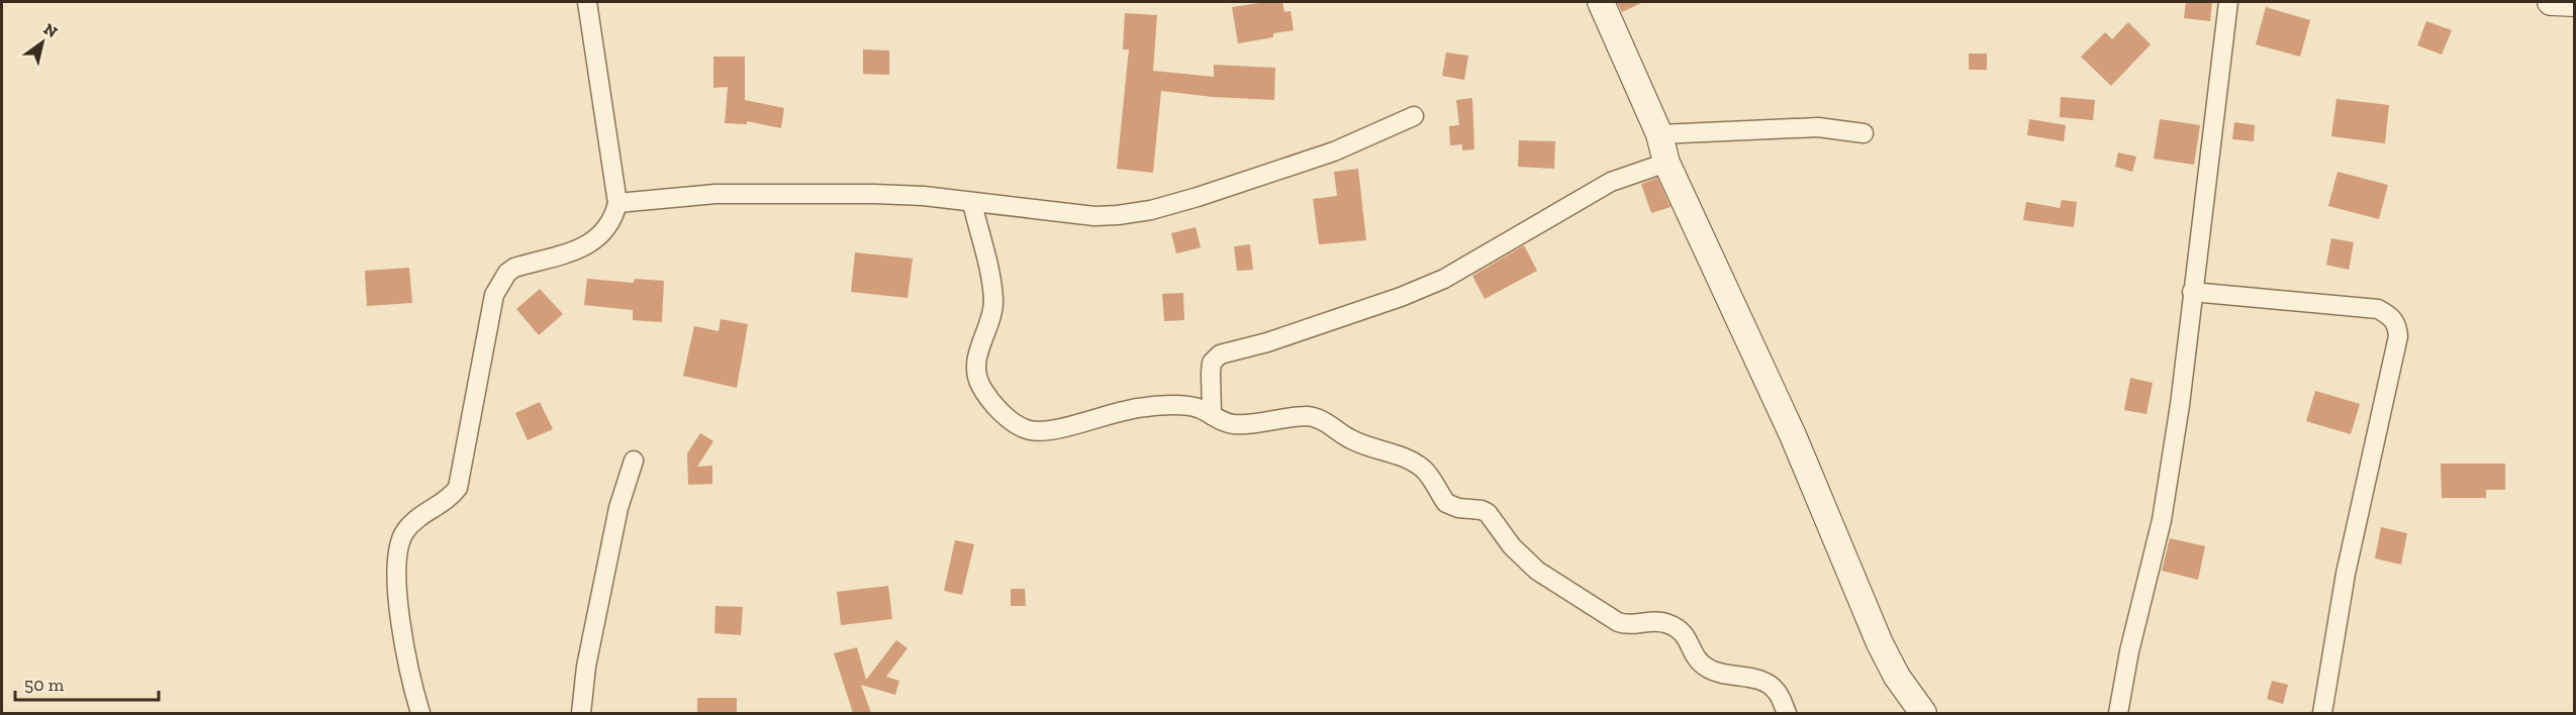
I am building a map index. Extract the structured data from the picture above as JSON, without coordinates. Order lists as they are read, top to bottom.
{
  "scale_bar": "50 m",
  "north": "top right"
}
